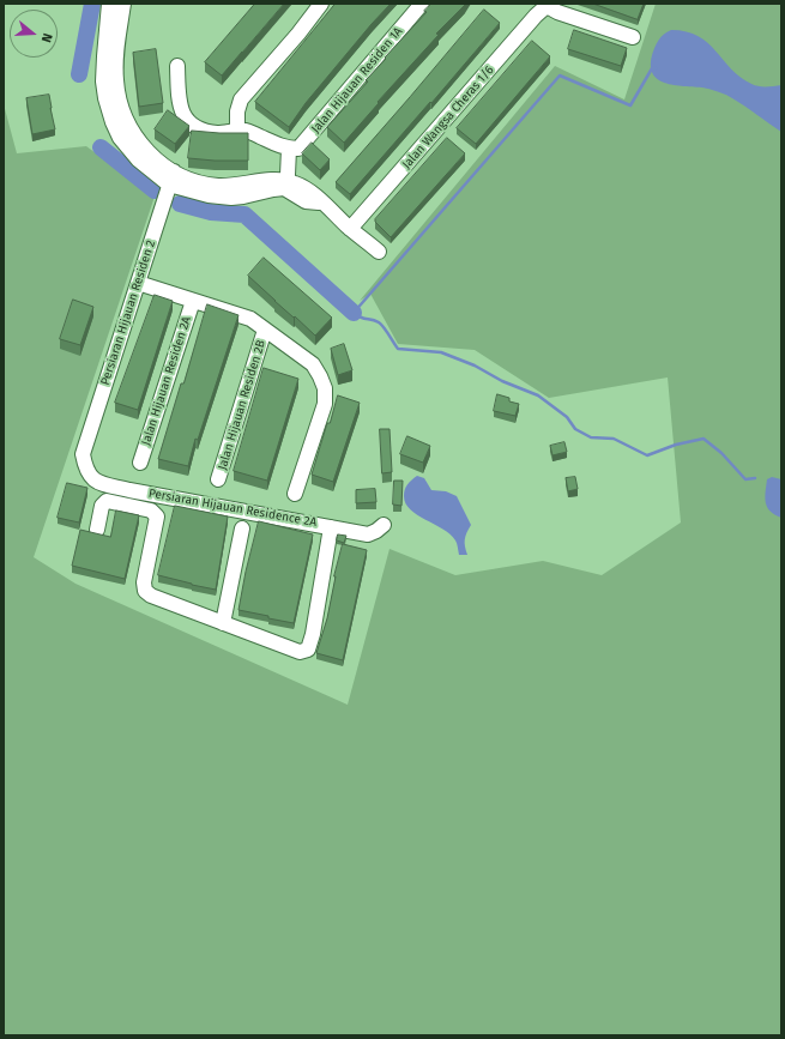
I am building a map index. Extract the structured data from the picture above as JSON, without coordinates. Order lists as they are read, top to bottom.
{
  "streets": {
    "street": [
      "Jalan Hijauan Residen 1A",
      "Jalan Wangsa Cheras 1/6",
      "Persiaran Hijauan Residen 2",
      "Jalan Hijauan Residen 2A",
      "Jalan Hijauan Residen 2B",
      "Persiaran Hijauan Residence 2A"
    ]
  },
  "crossings": [
    ["Persiaran Hijauan Residen 2", "Jalan Hijauan Residen 2A"],
    ["Persiaran Hijauan Residen 2", "Persiaran Hijauan Residence 2A"],
    ["Jalan Hijauan Residen 2A", "Jalan Hijauan Residen 2B"]
  ],
  "north": "right"
}
